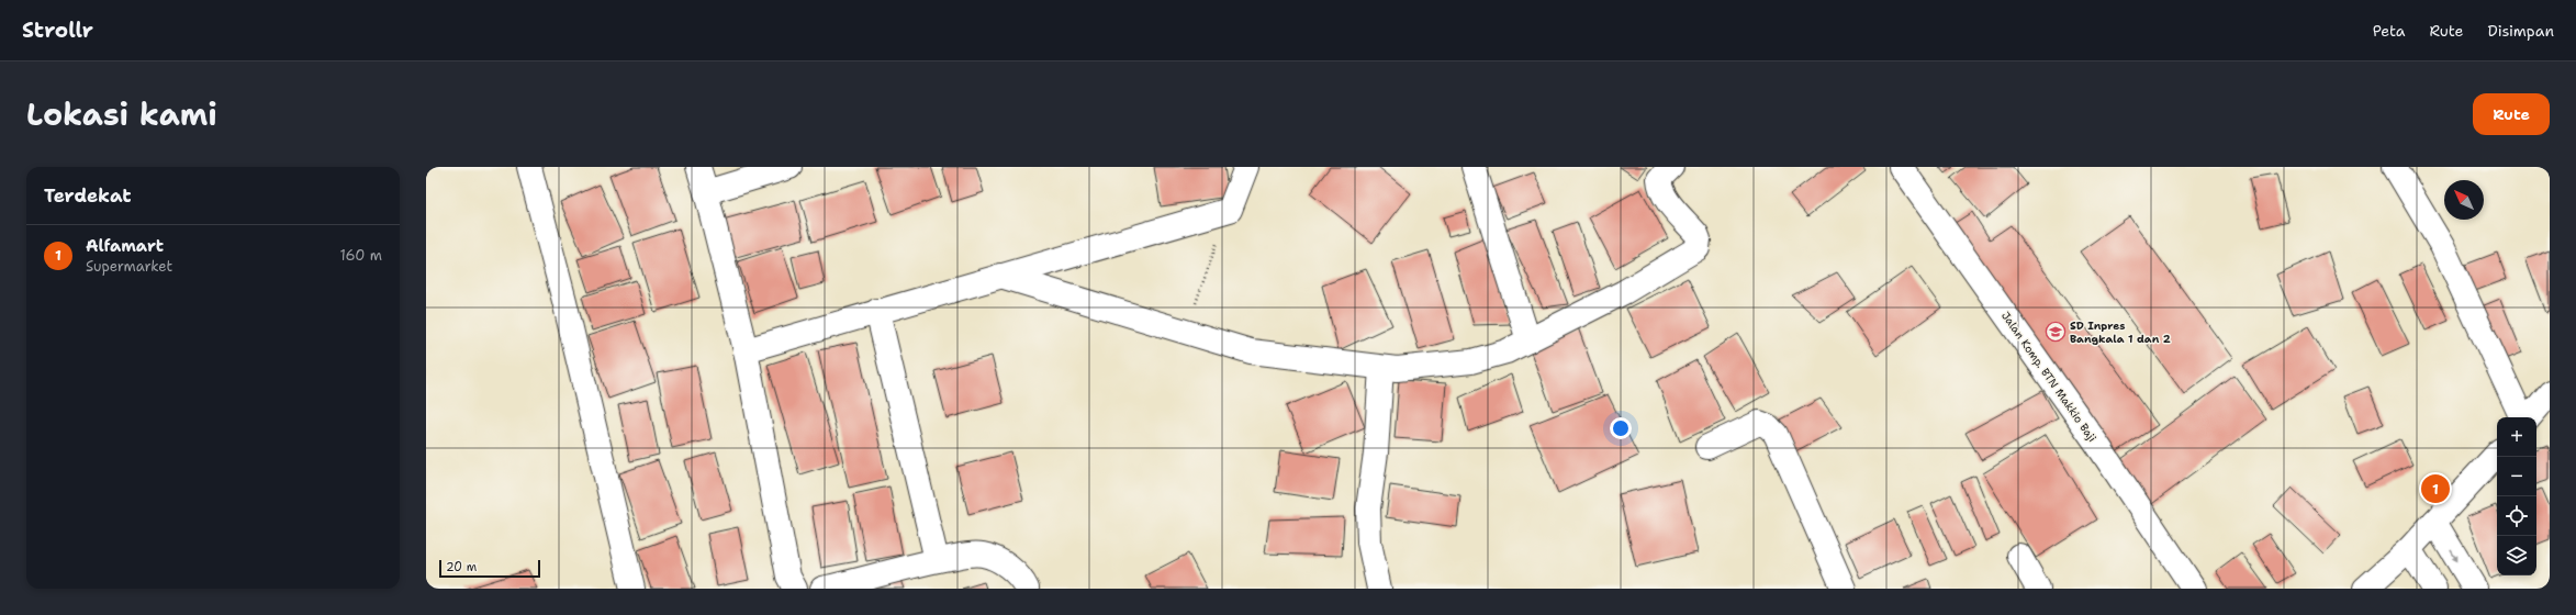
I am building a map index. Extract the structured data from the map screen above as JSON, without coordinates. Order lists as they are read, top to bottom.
{
  "streets": {
    "street": ["Jalan Komp. BTN Makkio Baji"]
  },
  "places": {
    "school or university": ["SD Inpres Bangkala 1 dan 2"]
  },
  "scale_bar": "20 m",
  "north": "top left",
  "page": {
    "header": "Strollr",
    "nav": ["Peta", "Rute", "Disimpan"],
    "title": "Lokasi kami",
    "buttons": "Rute",
    "heading": "Terdekat",
    "list": [
      {
        "mark": "1",
        "name": "Alfamart",
        "note": "Supermarket",
        "value": "160 m"
      }
    ],
    "map_buttons": ["+", "−"],
    "pins": "1",
    "scale": "20 m"
  }
}
